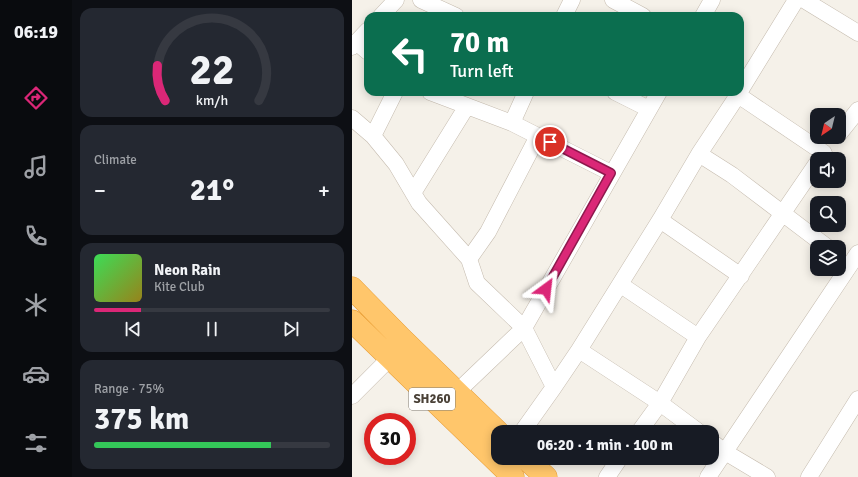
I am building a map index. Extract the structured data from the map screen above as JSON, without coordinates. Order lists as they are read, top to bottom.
{
  "streets": {
    "highway": ["SH260"]
  },
  "north": "bottom left",
  "page": {
    "tabs": "06:19",
    "turn": ["70 m", "Turn left"],
    "tile": [
      "Climate",
      ["Range · 75%", "375 km"]
    ],
    "heat": ["−", "21°", "+"],
    "song": ["Neon Rain", "Kite Club"],
    "limit": "30",
    "trip": "06:20 · 1 min · 100 m",
    "gauge": ["22", "km/h"]
  }
}
